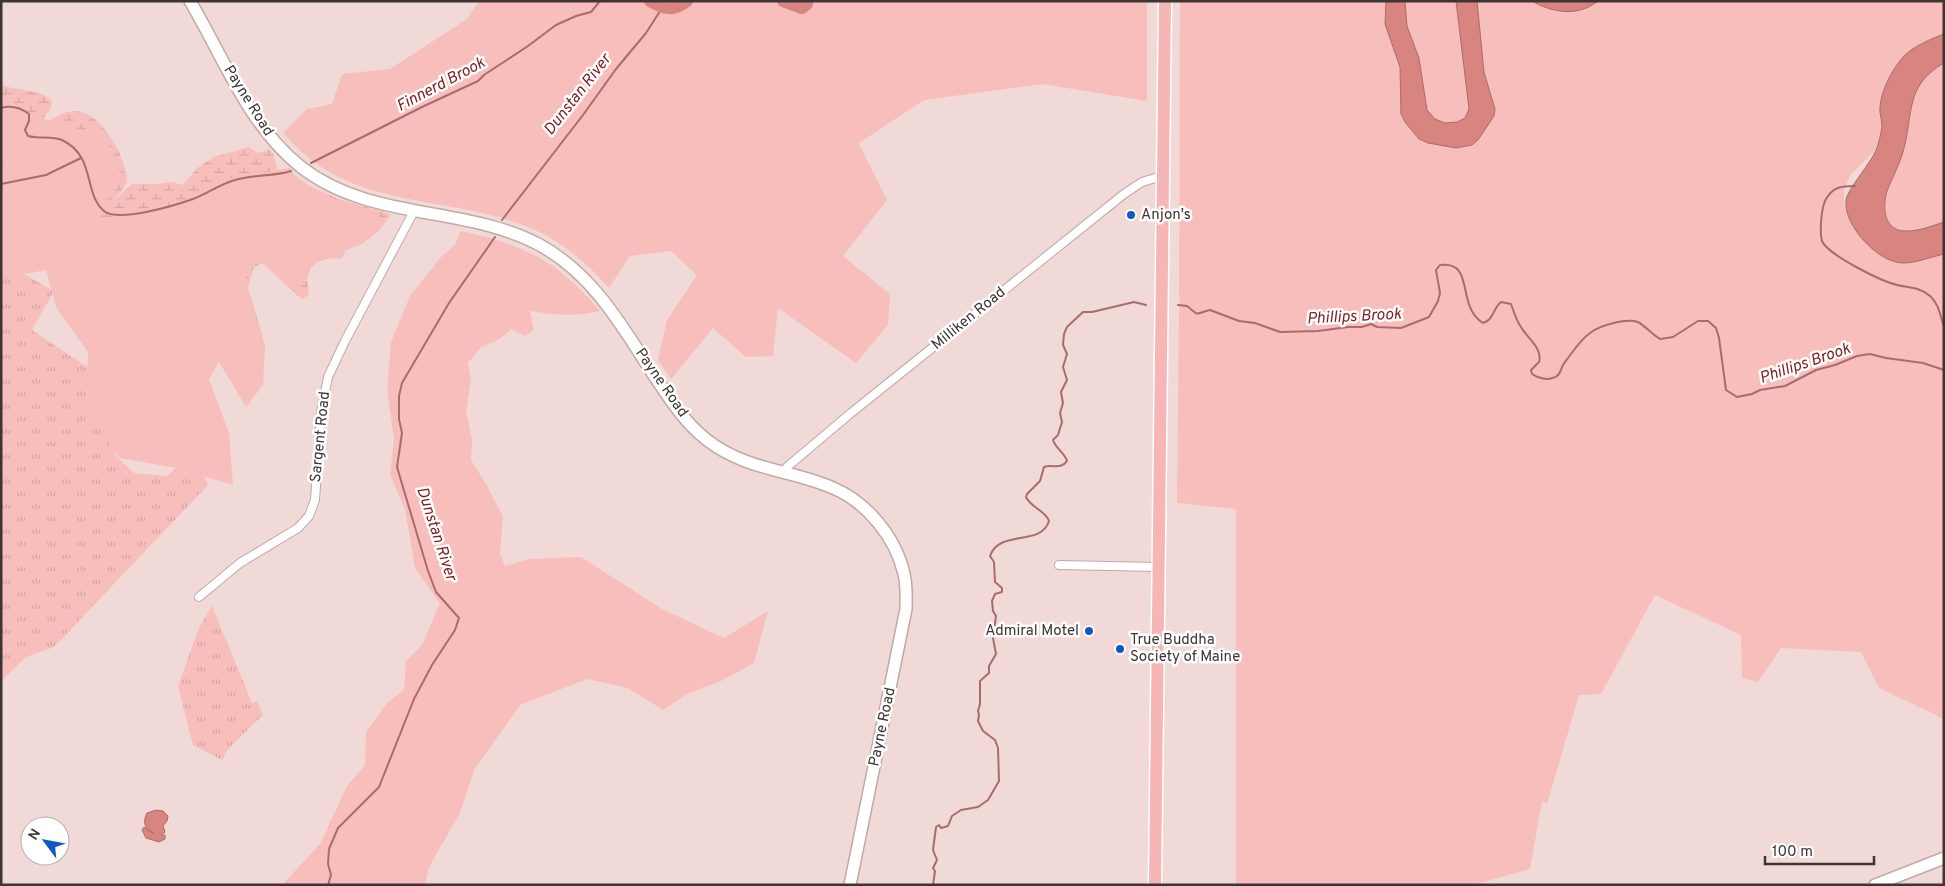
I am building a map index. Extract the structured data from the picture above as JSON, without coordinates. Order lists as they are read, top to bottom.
{
  "streets": {
    "main road": ["Payne Road"],
    "street": ["Milliken Road", "Sargent Road"]
  },
  "crossings": [
    ["Payne Road", "Milliken Road"],
    ["Payne Road", "Sargent Road"]
  ],
  "water": ["Finnerd Brook", "Dunstan River", "Phillips Brook"],
  "places": ["Anjon's", "Admiral Motel", "True Buddha Society of Maine"],
  "scale_bar": "100 m",
  "north": "top left"
}
